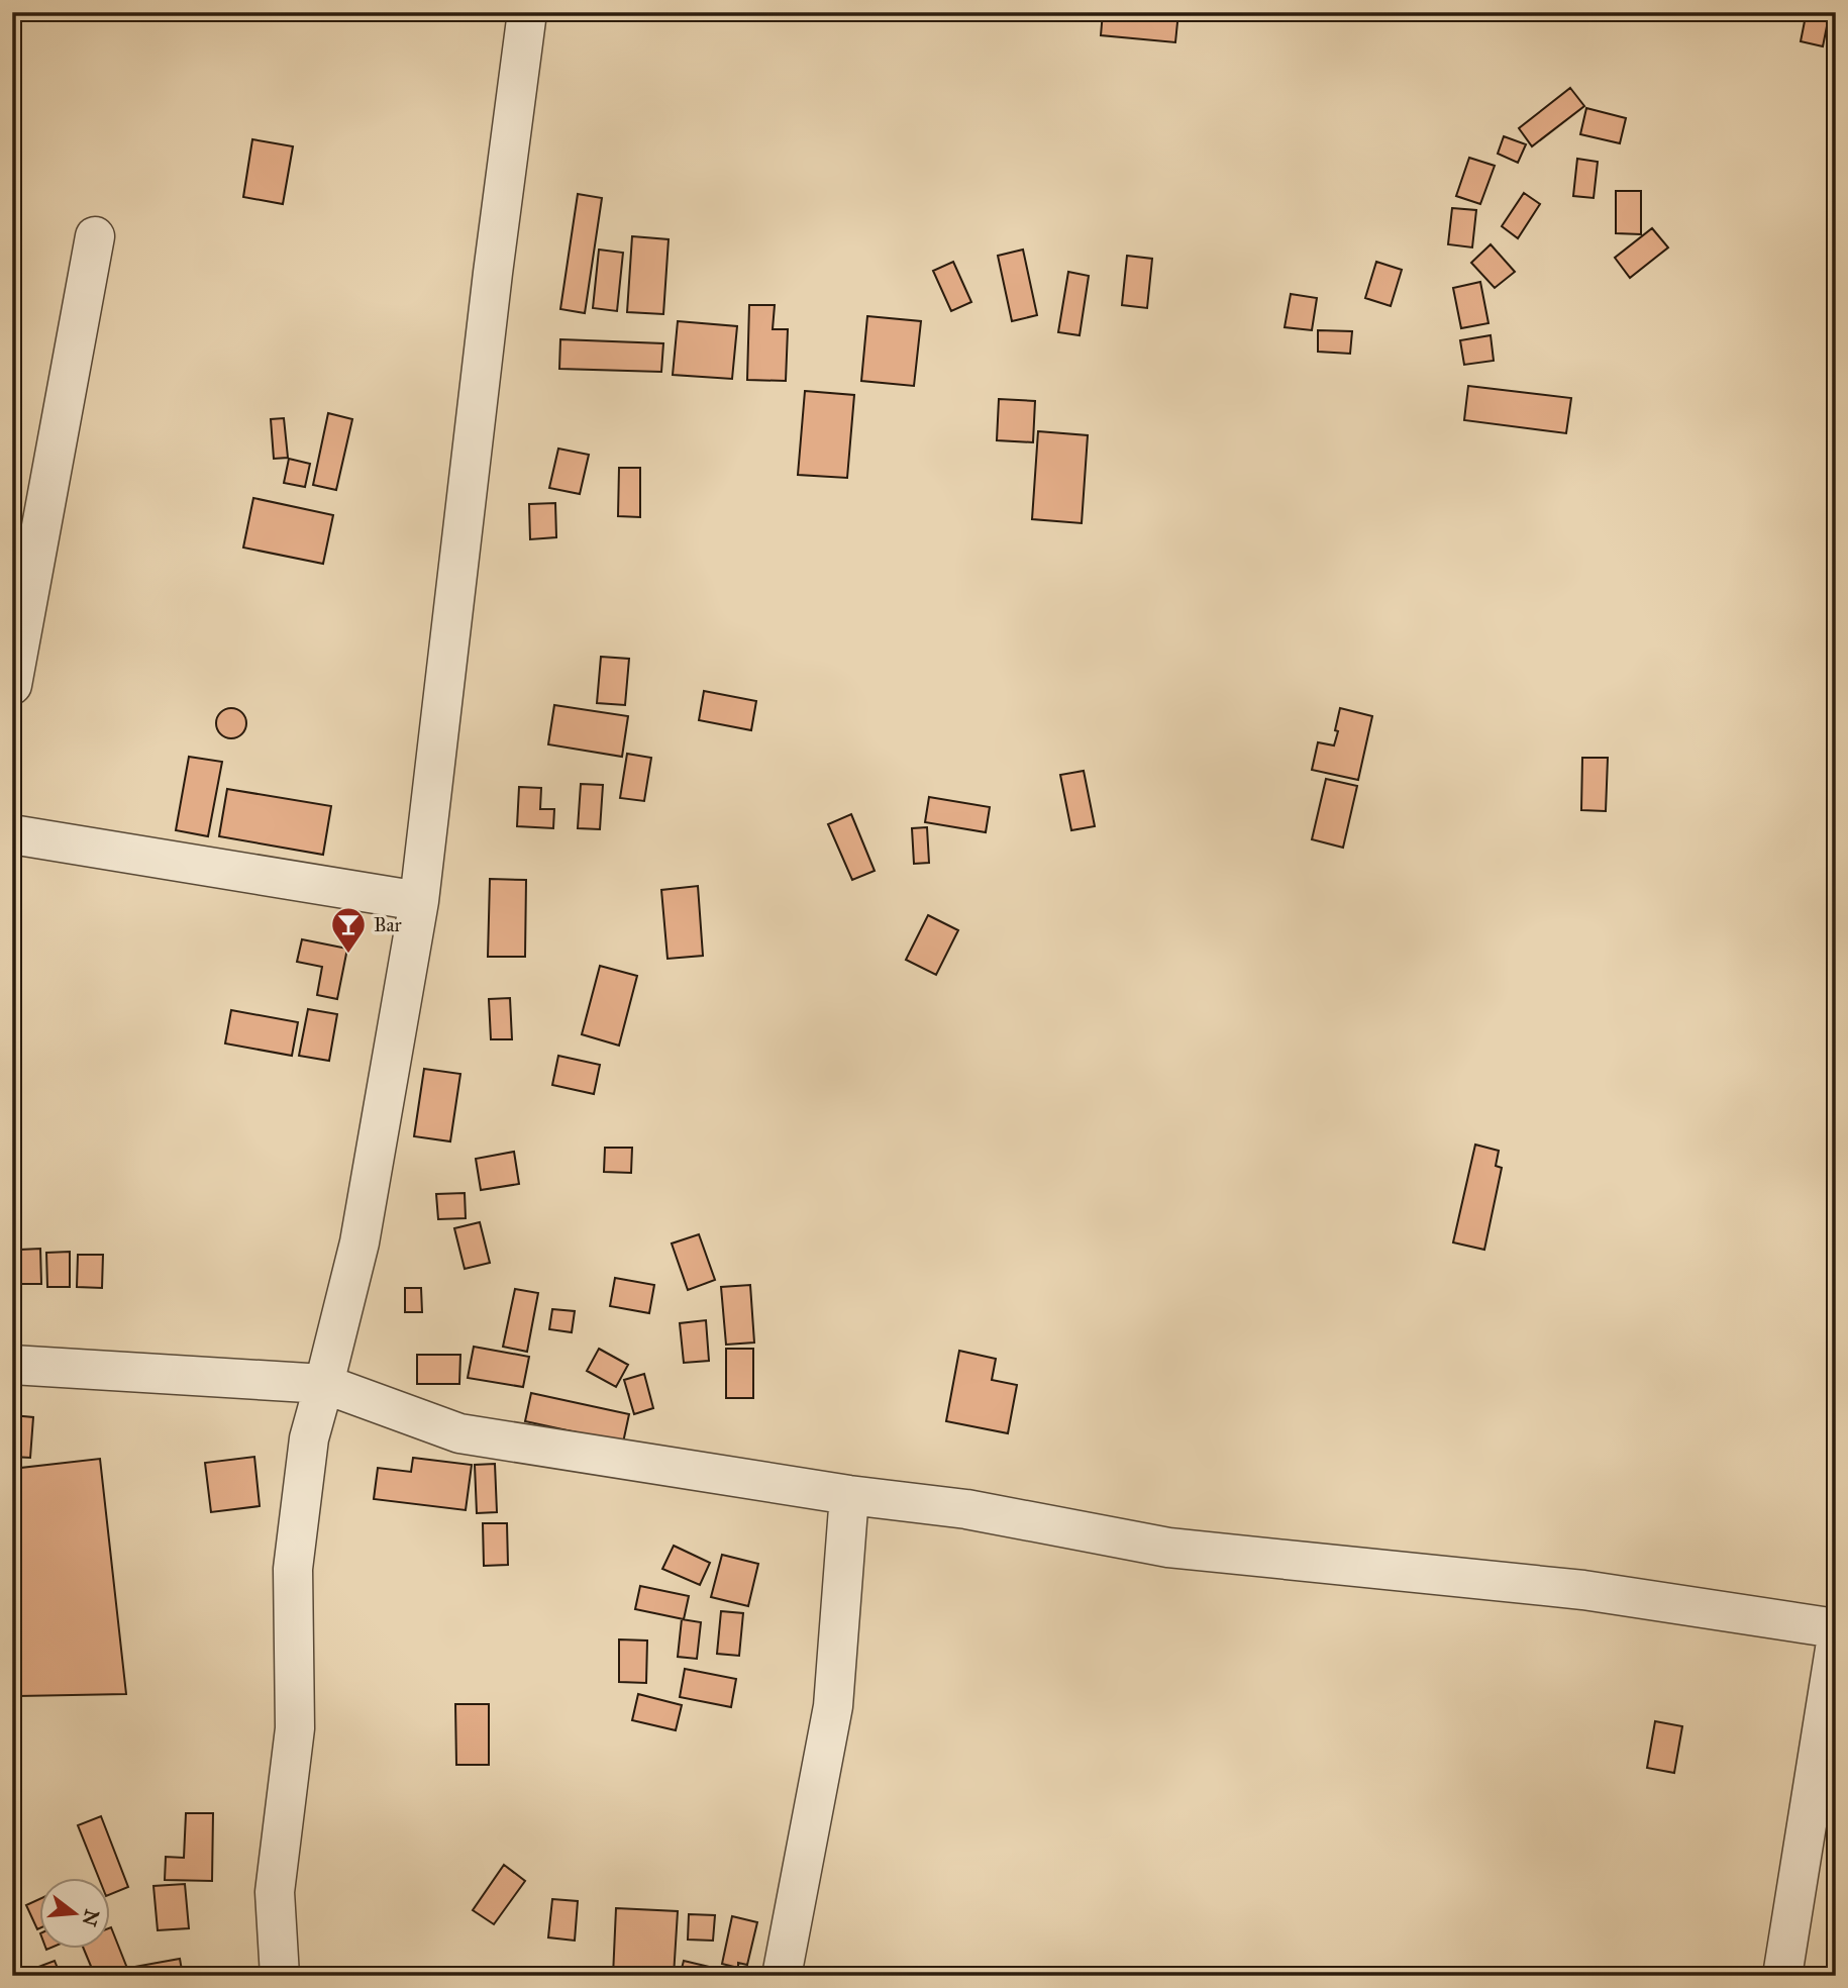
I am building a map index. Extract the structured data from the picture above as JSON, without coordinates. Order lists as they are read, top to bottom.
{
  "places": {
    "bar": ["Bar"]
  },
  "north": "right"
}
